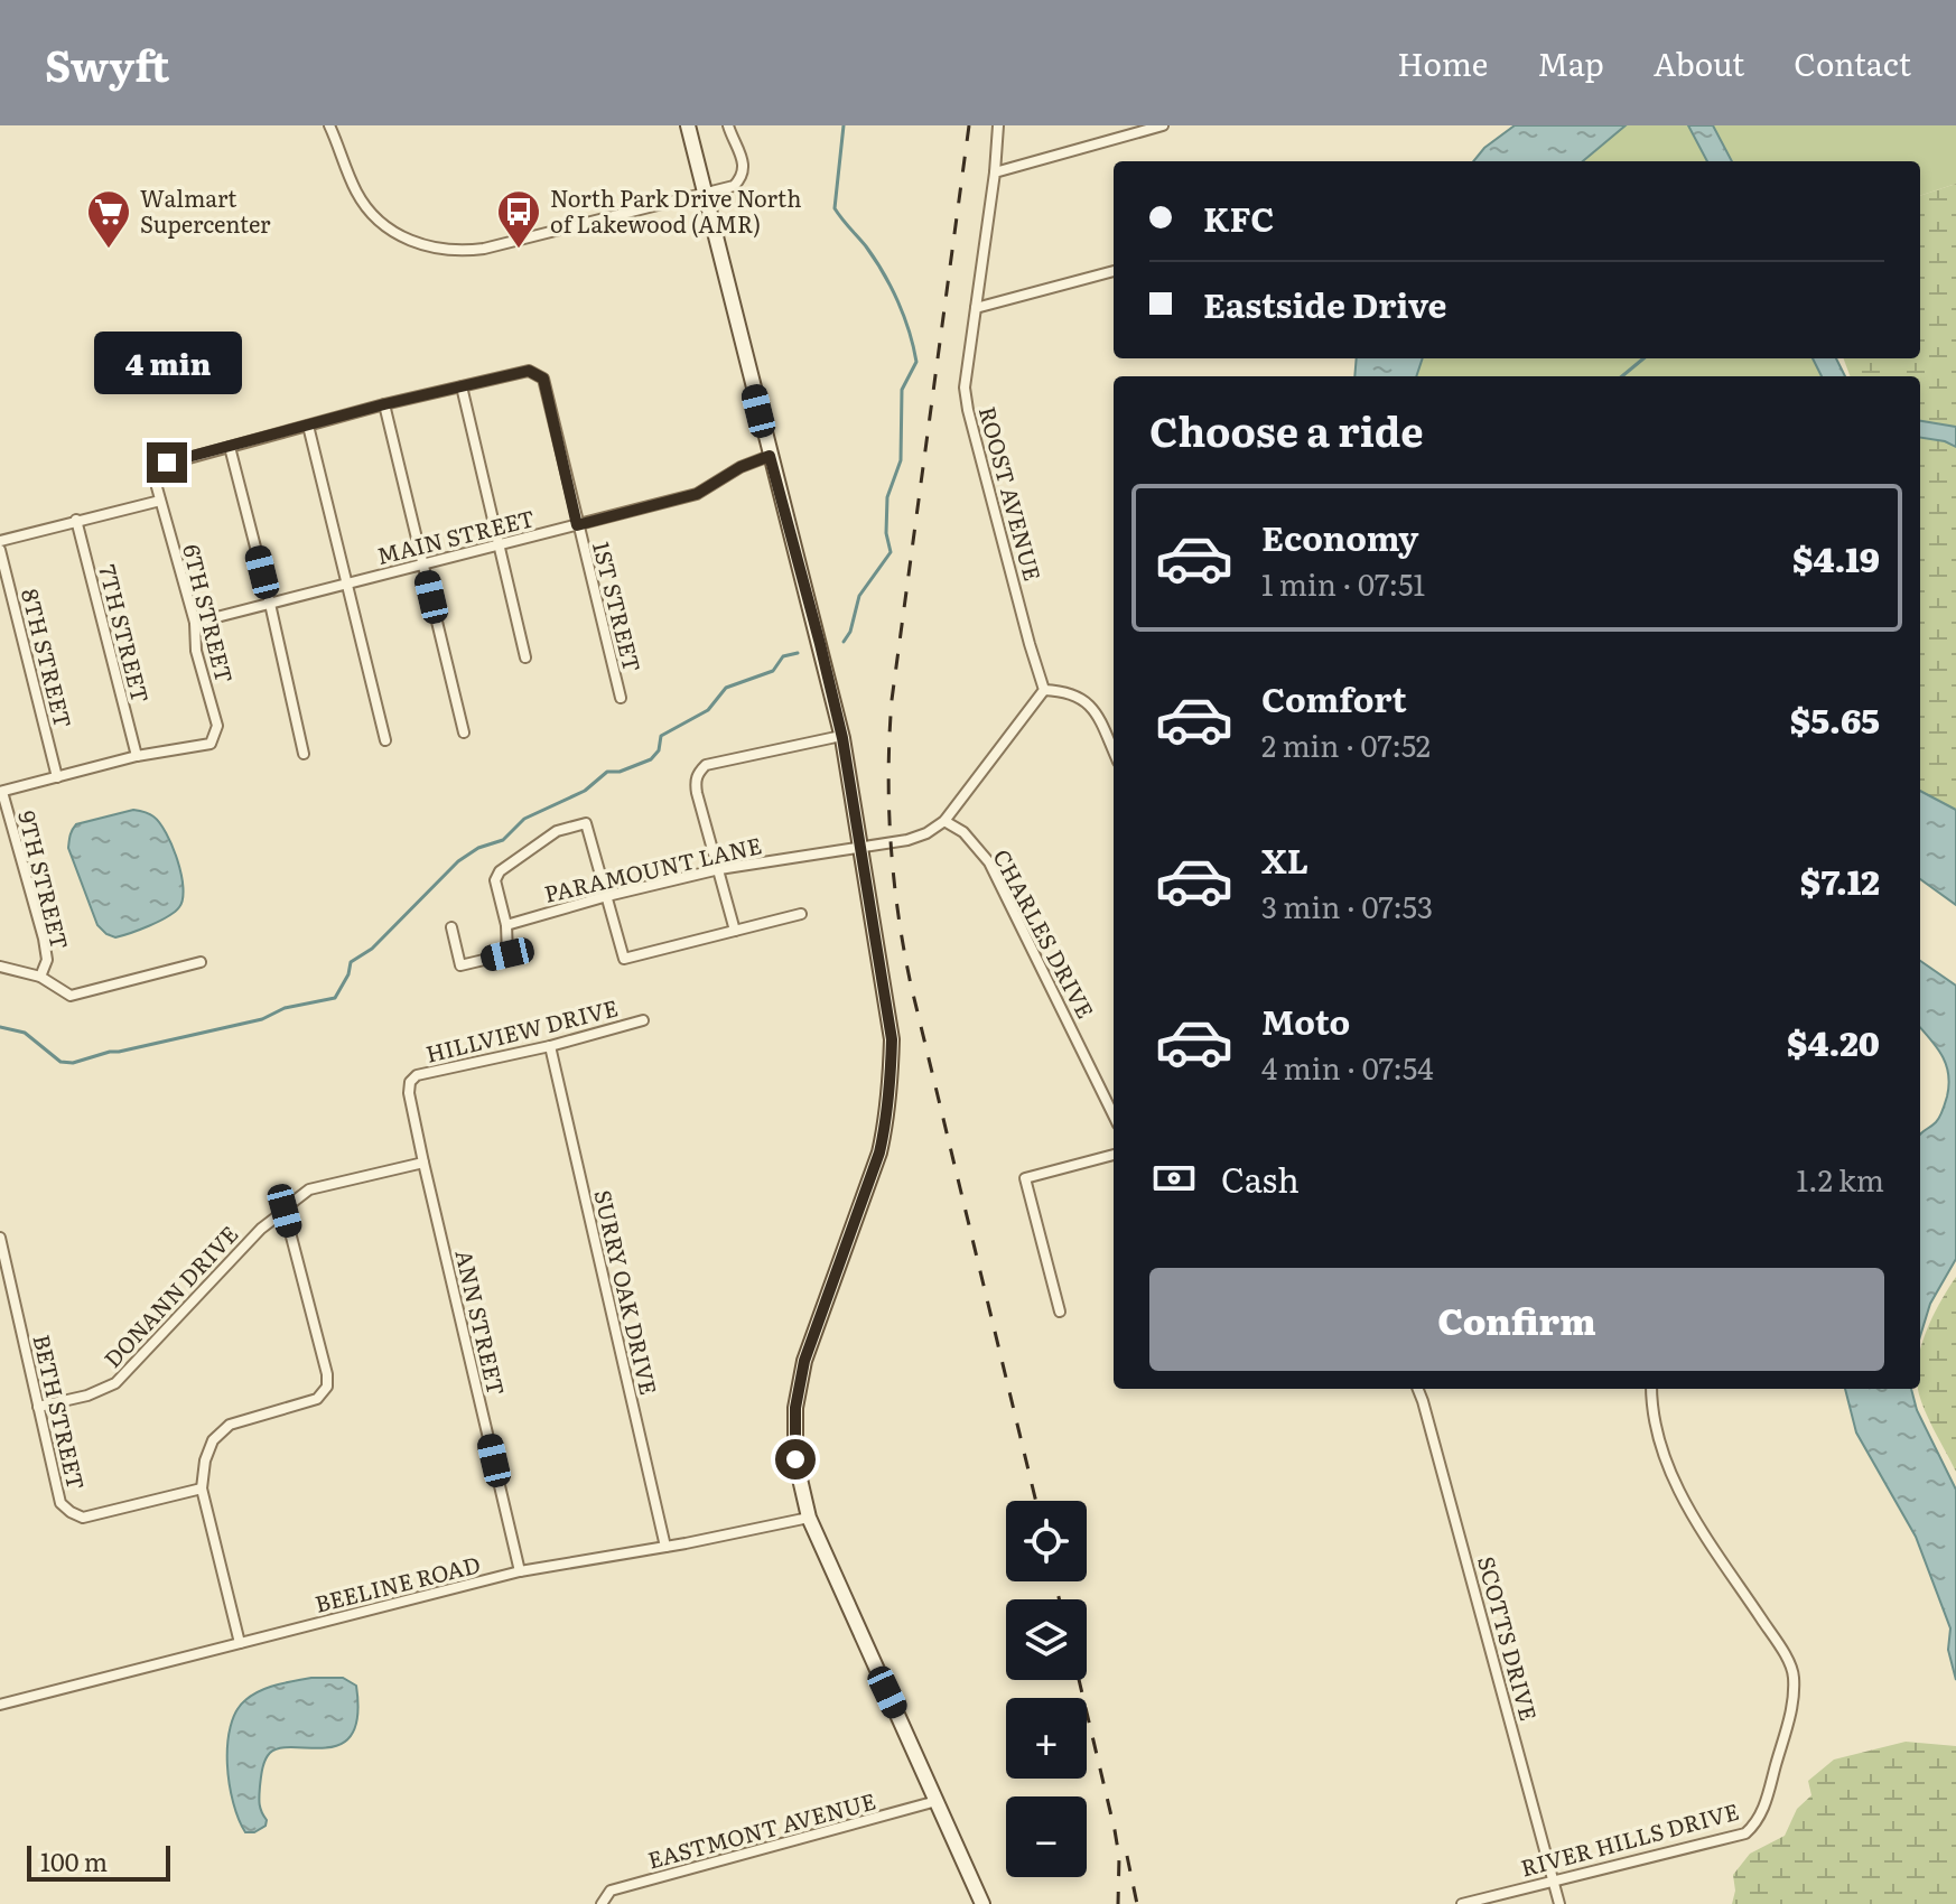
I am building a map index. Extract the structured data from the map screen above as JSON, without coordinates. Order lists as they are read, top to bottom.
{
  "streets": {
    "street": [
      "ROOST AVENUE",
      "MAIN STREET",
      "1ST STREET",
      "6TH STREET",
      "7TH STREET",
      "8TH STREET",
      "PARAMOUNT LANE",
      "9TH STREET",
      "CHARLES DRIVE",
      "HILLVIEW DRIVE",
      "SURRY OAK DRIVE",
      "DONANN DRIVE",
      "ANN STREET",
      "BETH STREET",
      "BEELINE ROAD",
      "SCOTTS DRIVE",
      "EASTMONT AVENUE",
      "RIVER HILLS DRIVE"
    ]
  },
  "crossings": [
    ["MAIN STREET", "1ST STREET"],
    ["MAIN STREET", "6TH STREET"],
    ["6TH STREET", "7TH STREET"],
    ["HILLVIEW DRIVE", "SURRY OAK DRIVE"],
    ["HILLVIEW DRIVE", "ANN STREET"],
    ["SURRY OAK DRIVE", "BEELINE ROAD"],
    ["DONANN DRIVE", "ANN STREET"],
    ["DONANN DRIVE", "BETH STREET"],
    ["ANN STREET", "BEELINE ROAD"],
    ["SCOTTS DRIVE", "RIVER HILLS DRIVE"]
  ],
  "places": {
    "supermarket": ["Walmart Supercenter"],
    "bus stop": ["North Park Drive North of Lakewood (AMR)"]
  },
  "scale_bar": "100 m",
  "page": {
    "header": "Swyft",
    "nav": [
      "Home",
      "Map",
      "About",
      "Contact"
    ],
    "banner": ["KFC", "Eastside Drive"],
    "bubble": "4 min",
    "heading": "Choose a ride",
    "list": [
      {
        "name": "Economy",
        "note": "1 min · 07:51",
        "value": "$4.19"
      },
      {
        "name": "Comfort",
        "note": "2 min · 07:52",
        "value": "$5.65"
      },
      {
        "name": "XL",
        "note": "3 min · 07:53",
        "value": "$7.12"
      },
      {
        "name": "Moto",
        "note": "4 min · 07:54",
        "value": "$4.20"
      }
    ],
    "pay": ["Cash", "1.2 km"],
    "buttons": "Confirm",
    "map_buttons": ["+", "−"],
    "scale": "100 m"
  }
}
